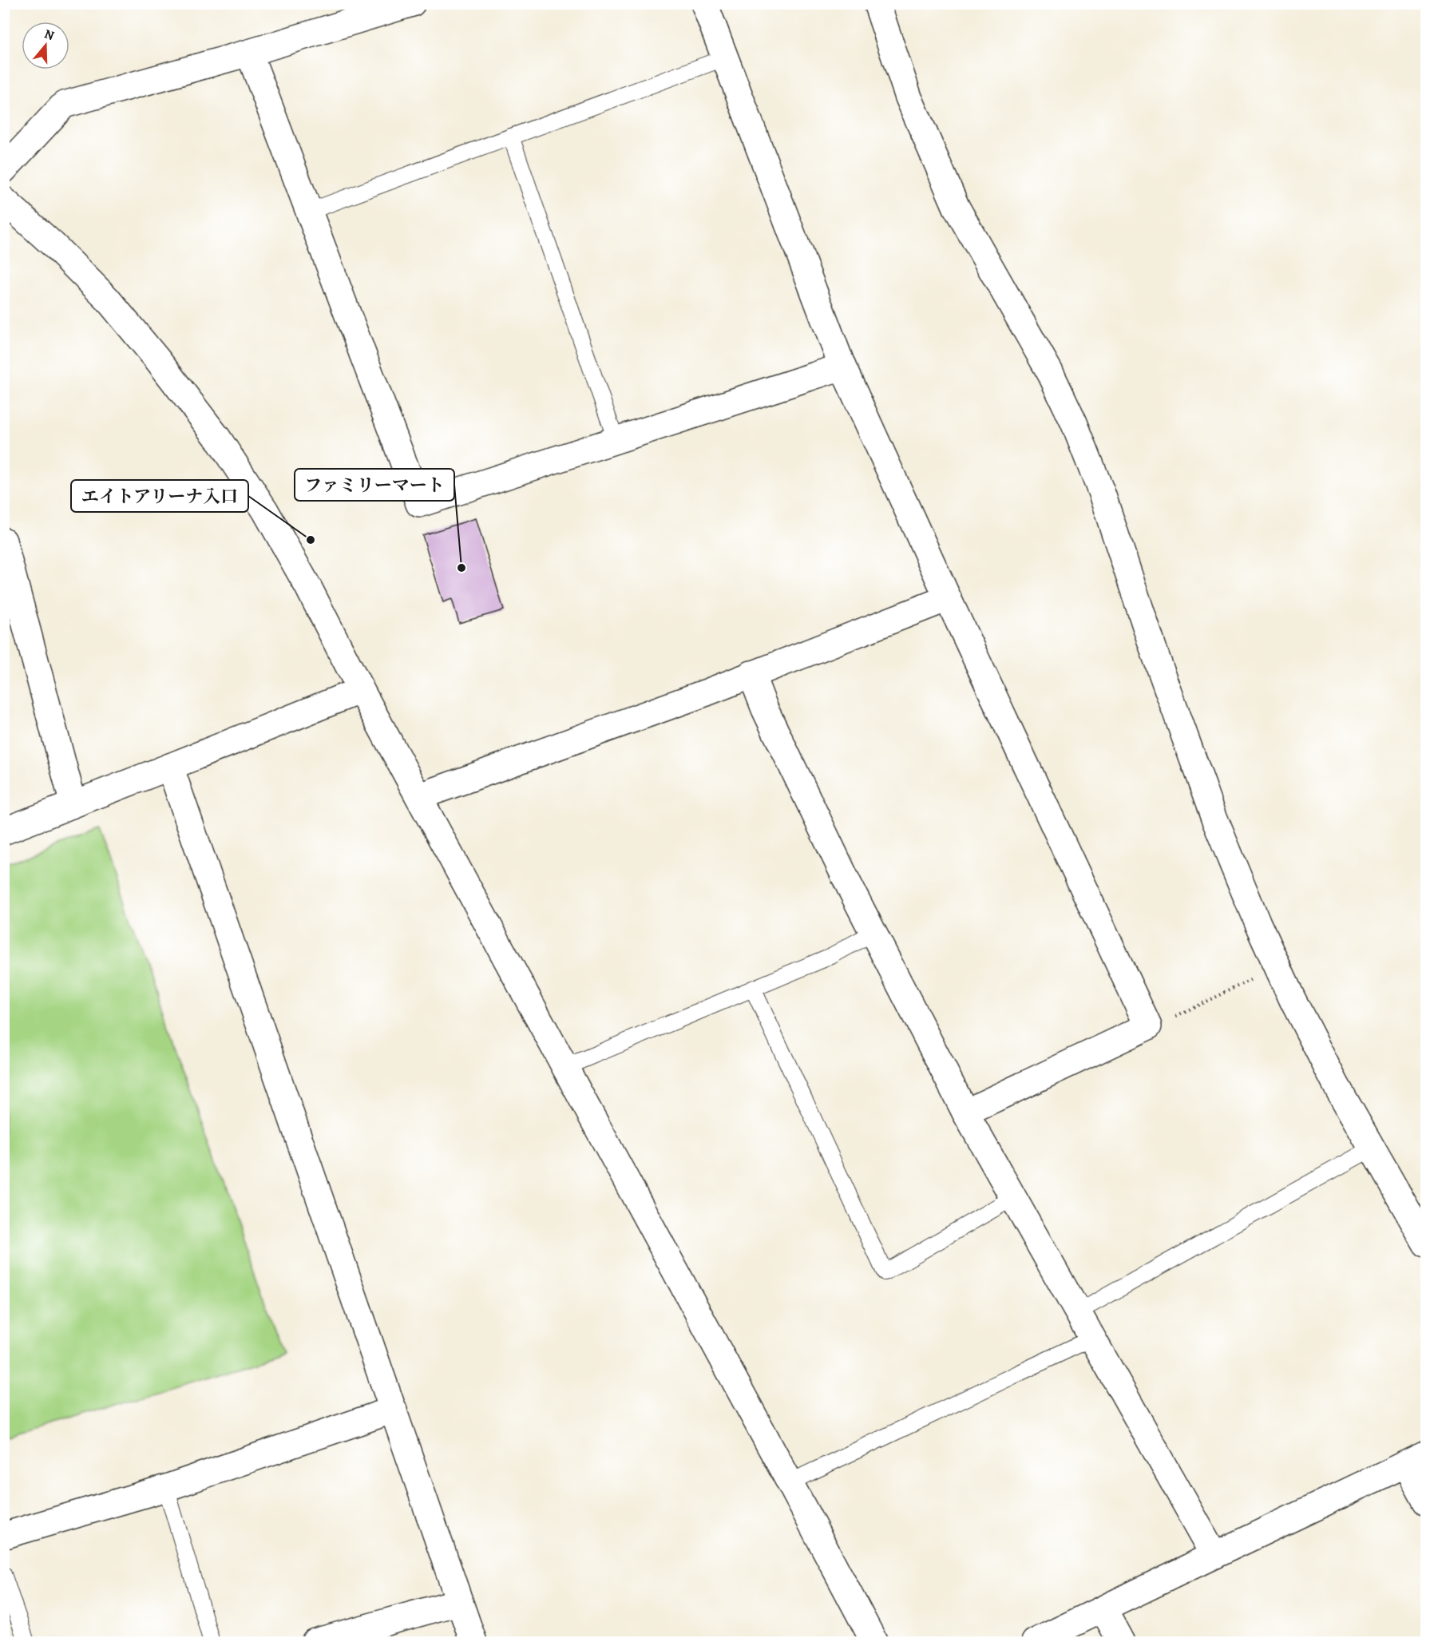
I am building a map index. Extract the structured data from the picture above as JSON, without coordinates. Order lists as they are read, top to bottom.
{
  "places": ["エイトアリーナ入口", "ファミリーマート"],
  "north": "top"
}
